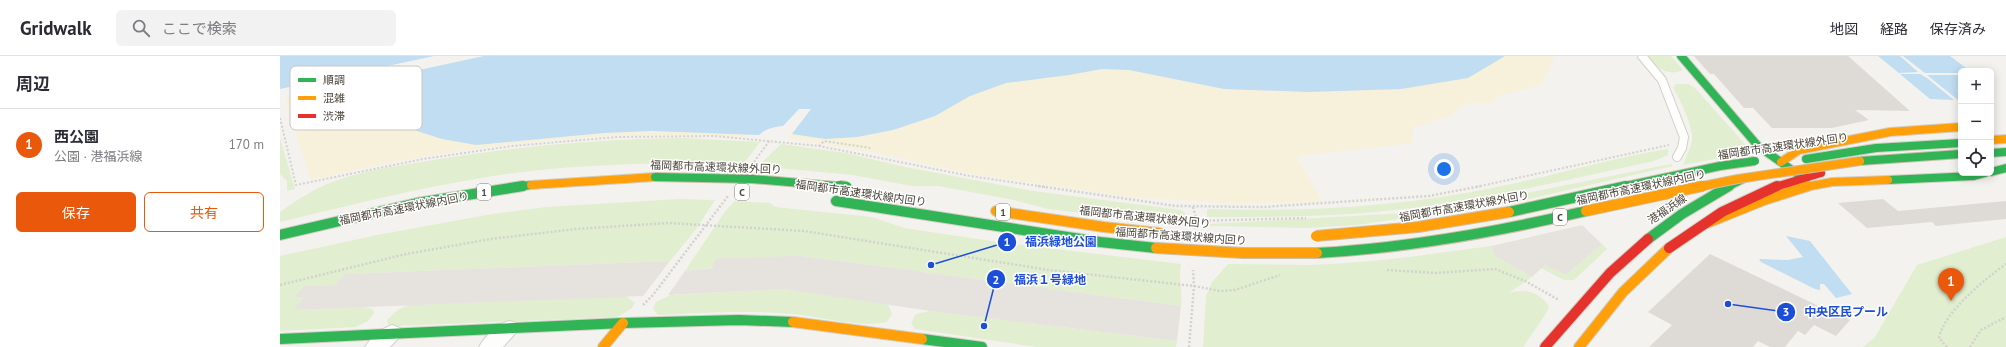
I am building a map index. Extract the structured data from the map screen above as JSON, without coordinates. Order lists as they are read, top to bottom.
{
  "streets": {
    "main road": [
      "福岡都市高速環状線外回り",
      "福岡都市高速環状線内回り",
      "1",
      "C",
      "港福浜線"
    ]
  },
  "places": ["福浜緑地公園", "中央区民プール", "福浜１号緑地"],
  "legend": ["順調", "混雑", "渋滞"],
  "page": {
    "header": "Gridwalk",
    "search": "ここで検索",
    "nav": ["地図", "経路", "保存済み"],
    "heading": "周辺",
    "map_buttons": ["+", "−"],
    "list": [
      {
        "mark": "1",
        "name": "西公園",
        "note": "公園 · 港福浜線",
        "value": "170 m"
      }
    ],
    "buttons": ["保存", "共有"],
    "pins": "1"
  }
}
